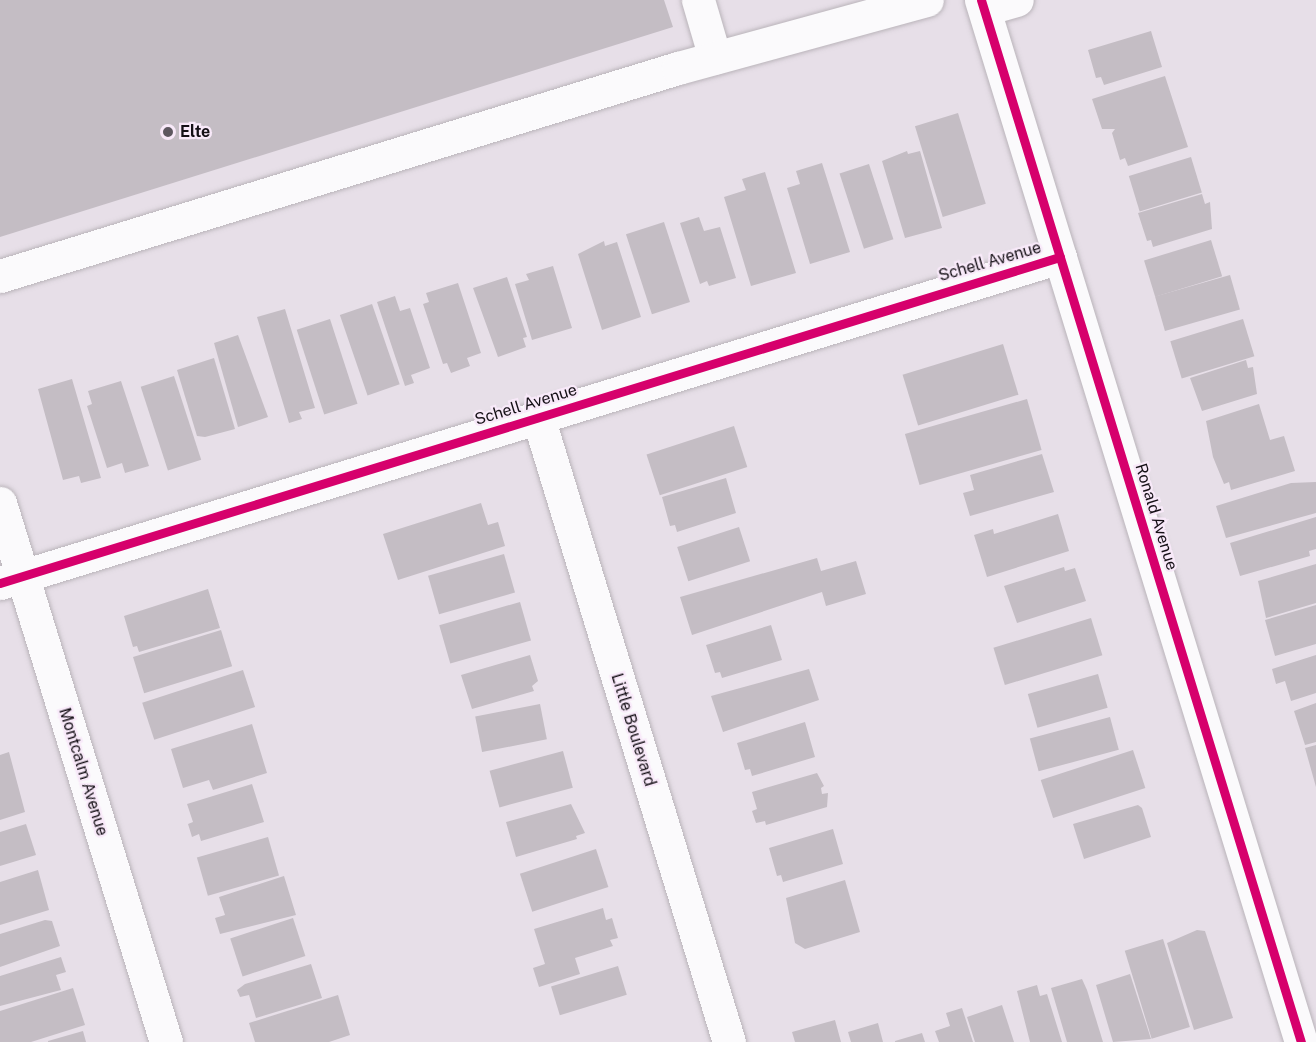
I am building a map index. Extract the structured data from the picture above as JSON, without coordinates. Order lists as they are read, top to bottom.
{
  "streets": {
    "street": [
      "Schell Avenue",
      "Ronald Avenue",
      "Little Boulevard",
      "Montcalm Avenue"
    ]
  },
  "crossings": [
    ["Schell Avenue", "Ronald Avenue"],
    ["Schell Avenue", "Little Boulevard"],
    ["Schell Avenue", "Montcalm Avenue"]
  ],
  "places": ["Elte"]
}
